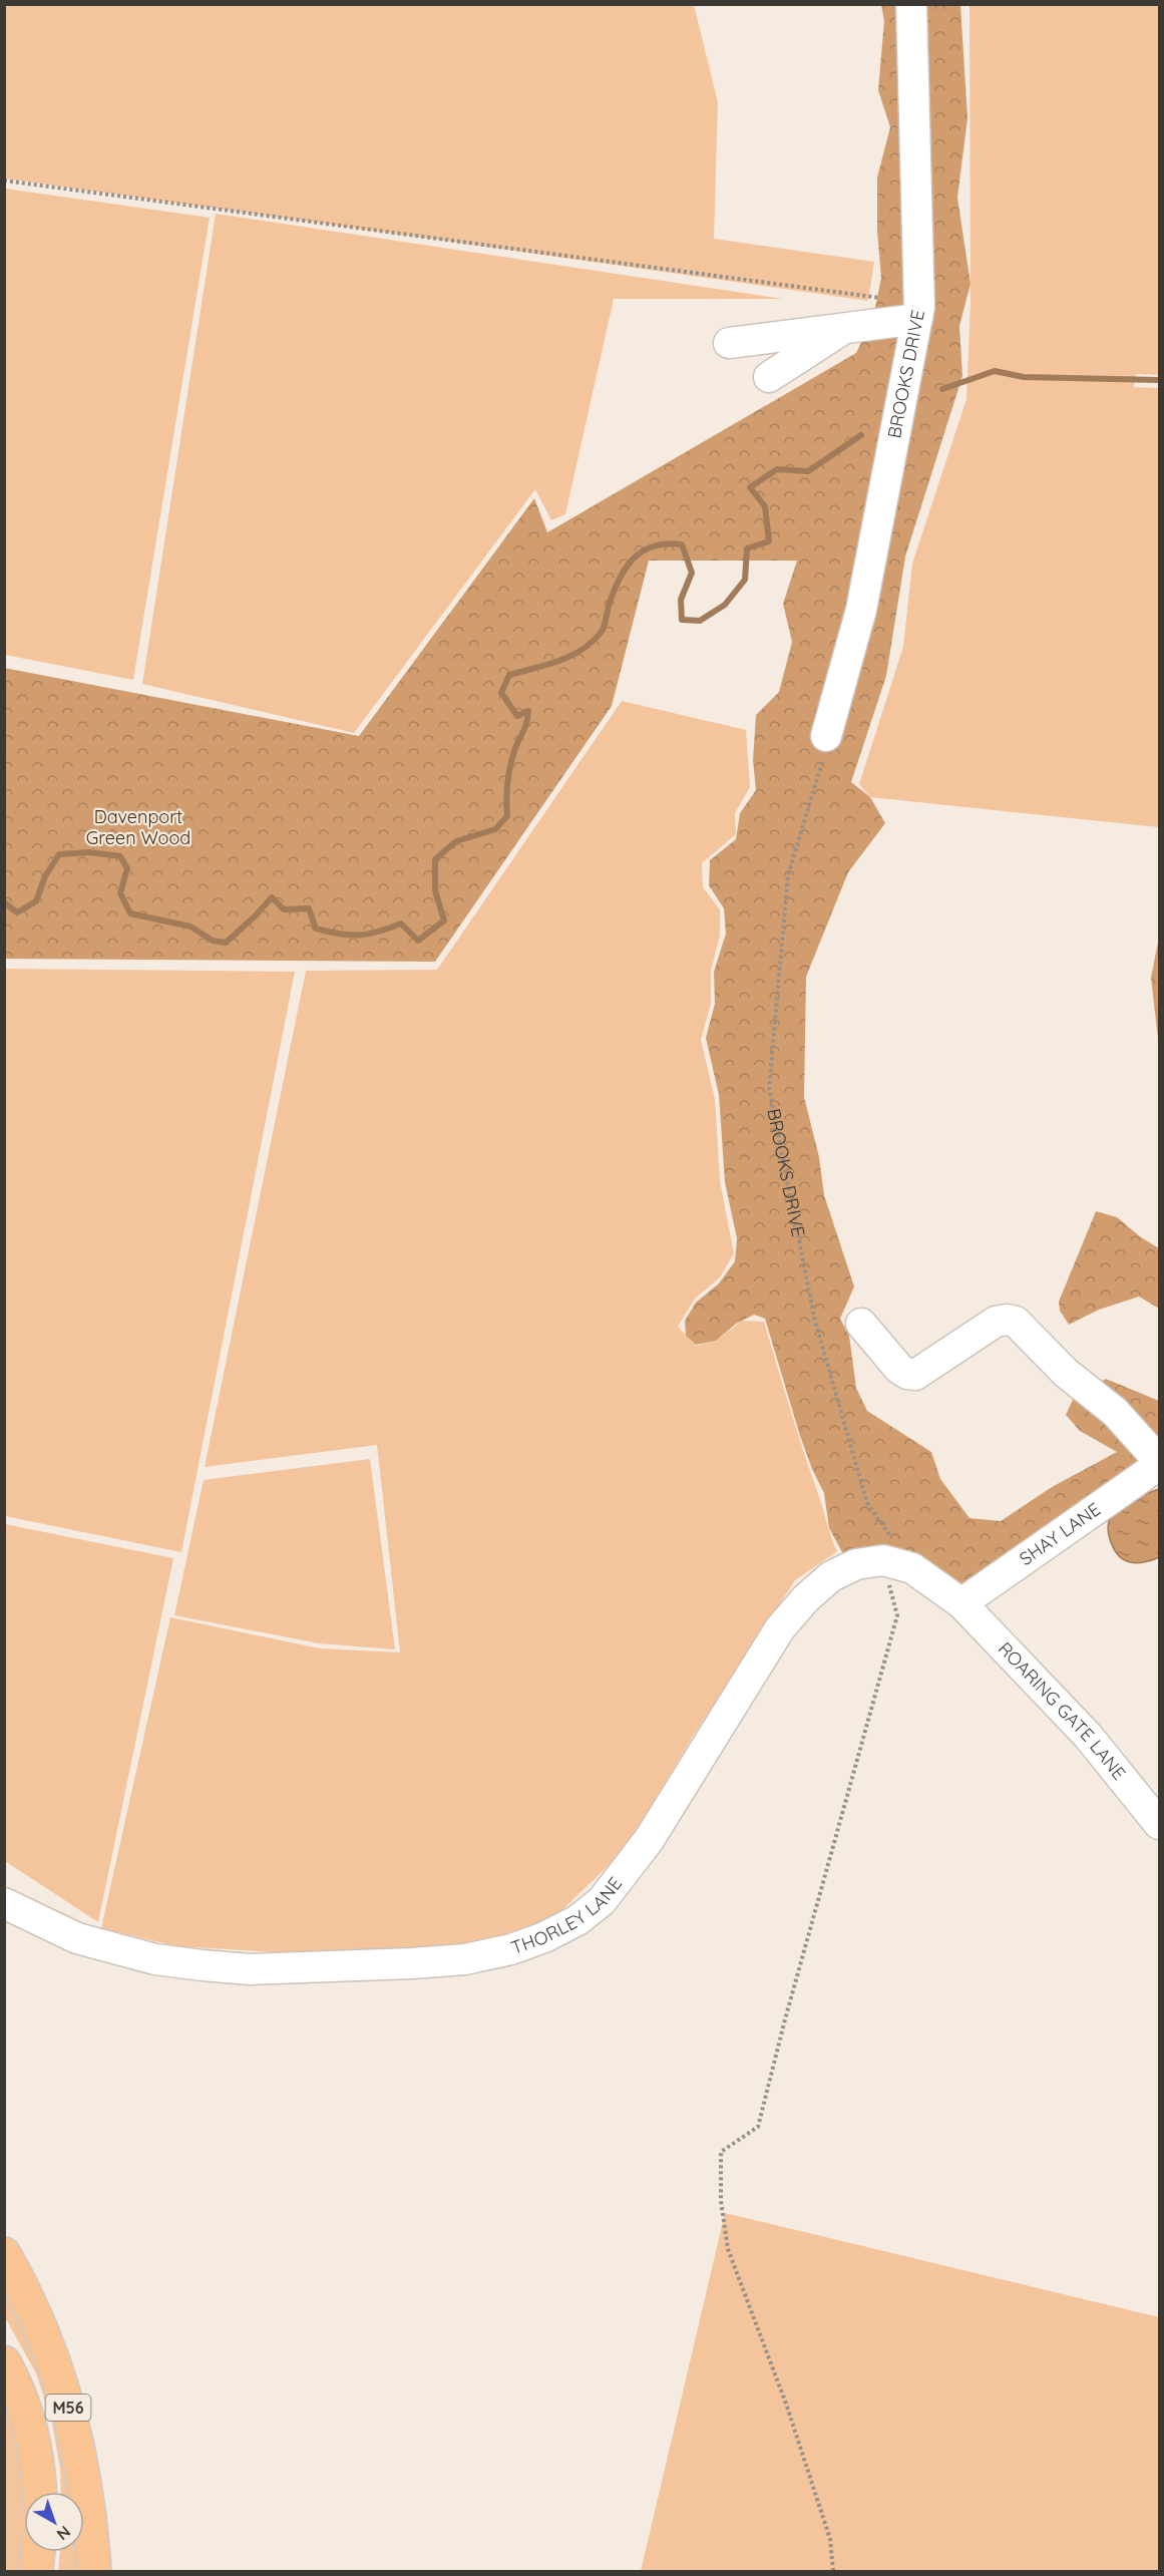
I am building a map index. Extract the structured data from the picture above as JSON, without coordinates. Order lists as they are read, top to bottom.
{
  "streets": {
    "highway": ["M56"],
    "street": [
      "BROOKS DRIVE",
      "SHAY LANE",
      "ROARING GATE LANE",
      "THORLEY LANE"
    ]
  },
  "crossings": [
    ["BROOKS DRIVE", "THORLEY LANE"],
    ["SHAY LANE", "ROARING GATE LANE"],
    ["SHAY LANE", "THORLEY LANE"],
    ["ROARING GATE LANE", "THORLEY LANE"]
  ],
  "parks": ["Davenport Green Wood"],
  "north": "bottom right"
}
